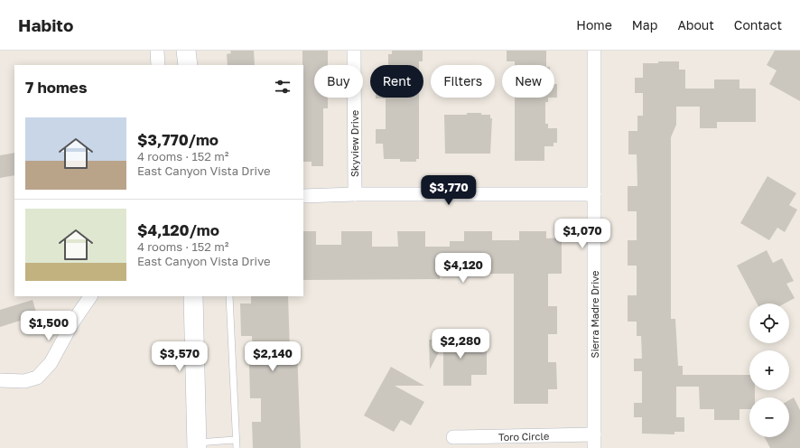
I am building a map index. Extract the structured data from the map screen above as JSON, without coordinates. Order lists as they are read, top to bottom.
{
  "streets": {
    "street": ["Skyview Drive", "Sierra Madre Drive", "Toro Circle"]
  },
  "crossings": [
    ["Sierra Madre Drive", "Toro Circle"]
  ],
  "page": {
    "header": "Habito",
    "nav": [
      "Home",
      "Map",
      "About",
      "Contact"
    ],
    "chip": [
      "Buy",
      "Rent",
      "Filters",
      "New"
    ],
    "heading": "7 homes",
    "list": [
      {
        "name": "$3,770/mo",
        "note": "4 rooms · 152 m² · East Canyon Vista Drive"
      },
      {
        "name": "$4,120/mo",
        "note": "4 rooms · 152 m² · East Canyon Vista Drive"
      }
    ],
    "price": [
      "$3,770",
      "$1,070",
      "$4,120",
      "$1,500",
      "$2,280",
      "$3,570",
      "$2,140"
    ],
    "map_buttons": ["+", "−"]
  }
}
